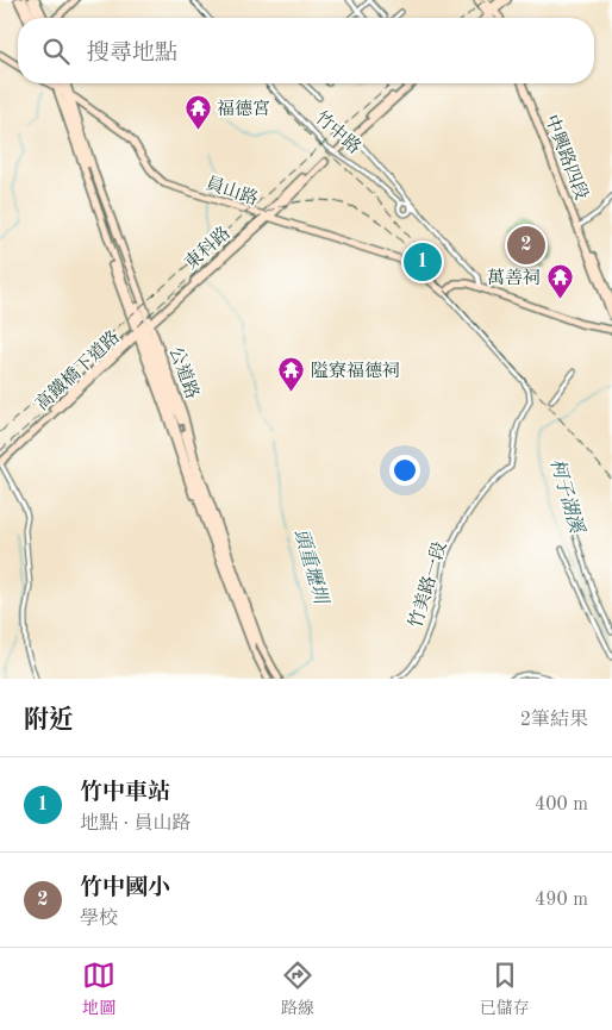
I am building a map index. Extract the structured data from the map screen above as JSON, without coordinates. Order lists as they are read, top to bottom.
{
  "streets": {
    "street": [
      "竹中路",
      "中興路四段",
      "員山路",
      "東科路",
      "高鐵橋下道路",
      "公道路",
      "竹美路一段"
    ]
  },
  "crossings": [
    ["員山路", "東科路"],
    ["員山路", "公道路"],
    ["員山路", "竹美路一段"],
    ["東科路", "高鐵橋下道路"],
    ["東科路", "公道路"],
    ["高鐵橋下道路", "公道路"]
  ],
  "water": ["柯子湖溪", "頭重壢圳"],
  "places": {
    "temple": ["福德宮", "萬善祠", "隘寮福德祠"]
  },
  "page": {
    "search": "搜尋地點",
    "pins": ["2", "1"],
    "heading": ["附近", "2筆結果"],
    "list": [
      {
        "mark": "1",
        "name": "竹中車站",
        "note": "地點 · 員山路",
        "value": "400 m"
      },
      {
        "mark": "2",
        "name": "竹中國小",
        "note": "學校",
        "value": "490 m"
      }
    ],
    "nav": ["地圖", "路線", "已儲存"]
  }
}
